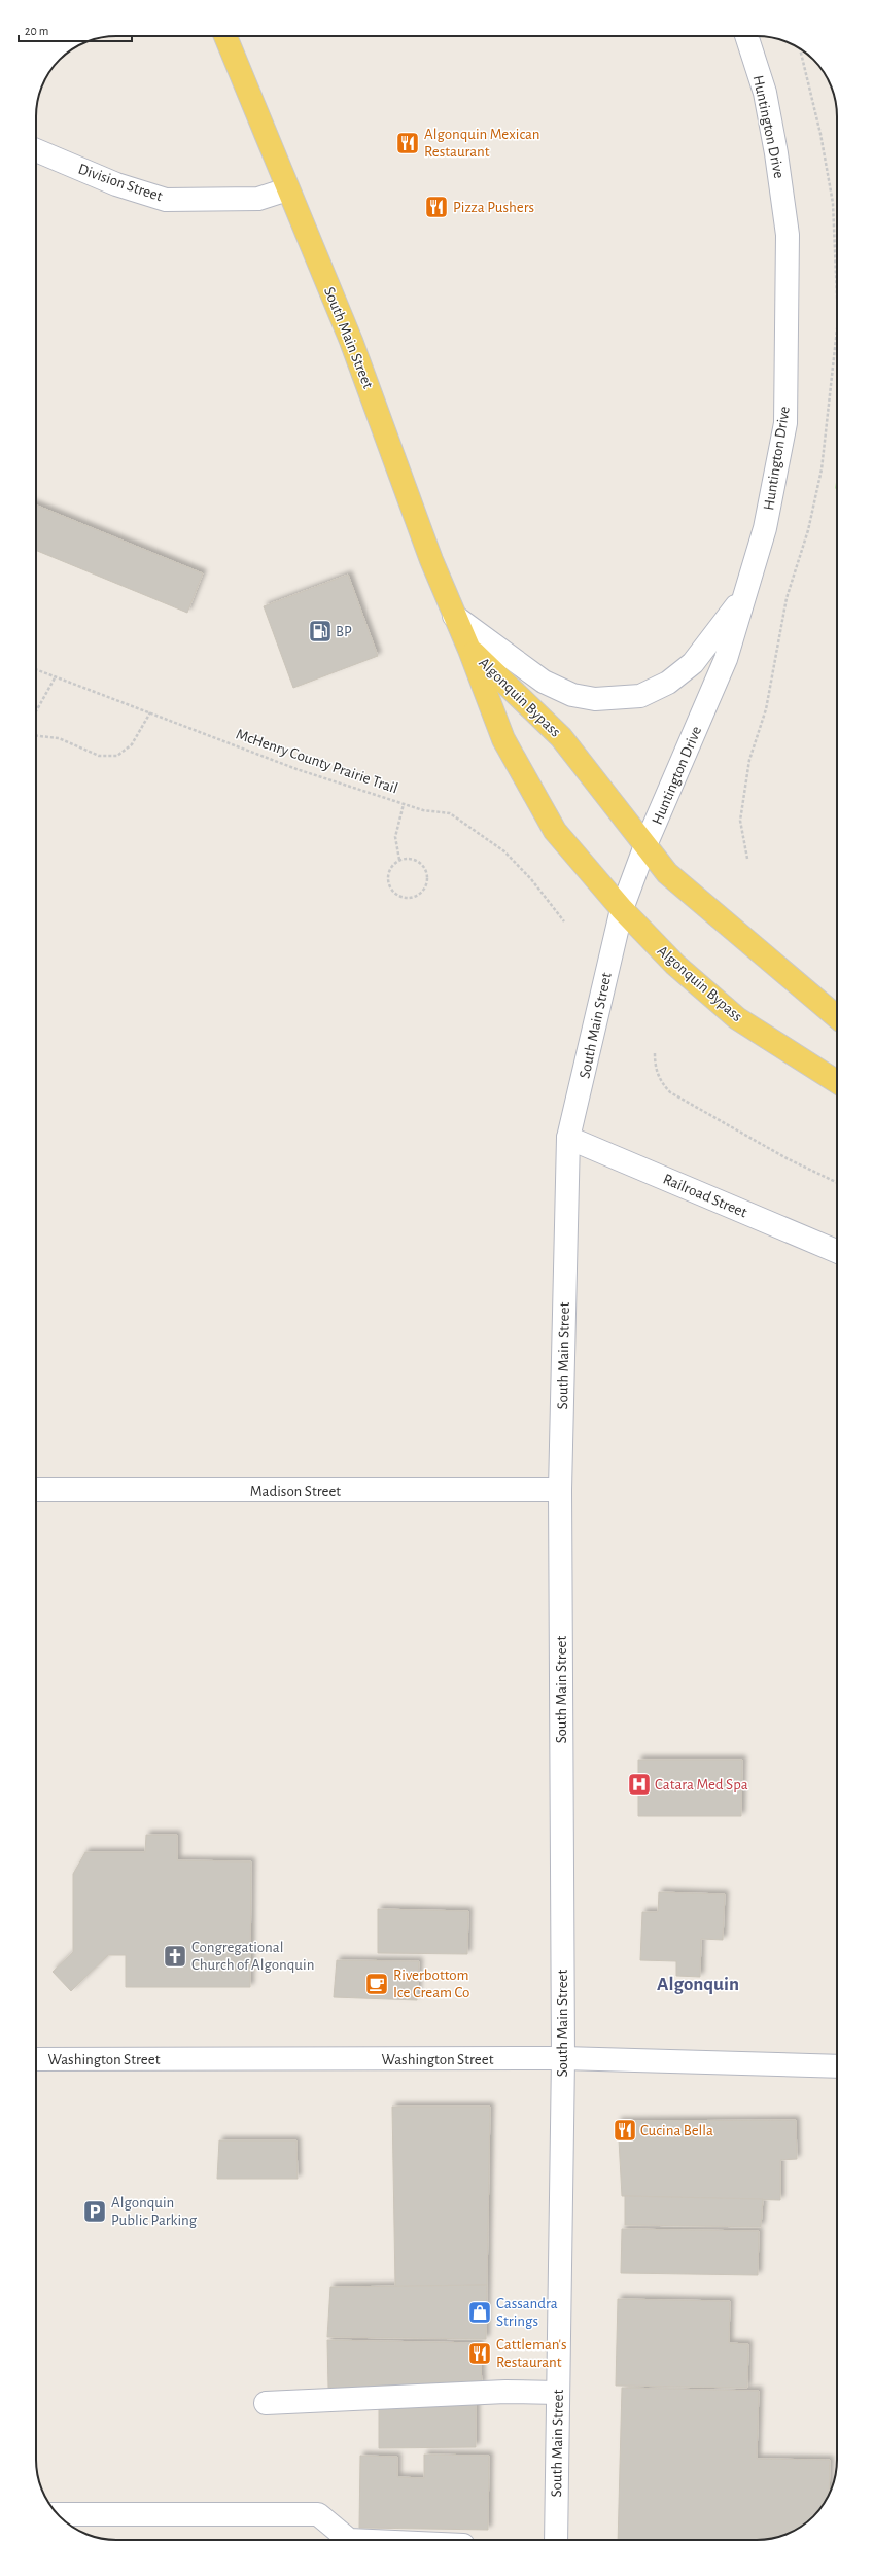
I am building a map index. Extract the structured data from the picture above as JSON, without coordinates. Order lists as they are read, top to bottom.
{
  "streets": {
    "main road": ["South Main Street", "Algonquin Bypass"],
    "street": [
      "Huntington Drive",
      "Division Street",
      "Railroad Street",
      "Madison Street",
      "Washington Street"
    ],
    "path": ["McHenry County Prairie Trail"]
  },
  "crossings": [
    ["Huntington Drive", "South Main Street"],
    ["Huntington Drive", "Algonquin Bypass"],
    ["Division Street", "South Main Street"],
    ["South Main Street", "Algonquin Bypass"],
    ["South Main Street", "Railroad Street"],
    ["South Main Street", "Madison Street"],
    ["South Main Street", "Washington Street"]
  ],
  "districts": ["Algonquin"],
  "places": {
    "restaurant": [
      "Algonquin Mexican Restaurant",
      "Pizza Pushers",
      "Cucina Bella",
      "Cattleman's Restaurant"
    ],
    "fuel station": ["BP"],
    "hospital": ["Catara Med Spa"],
    "church": ["Congregational Church of Algonquin"],
    "cafe": ["Riverbottom Ice Cream Co"],
    "parking": ["Algonquin Public Parking"],
    "shop": ["Cassandra Strings"]
  },
  "scale_bar": "20 m"
}
